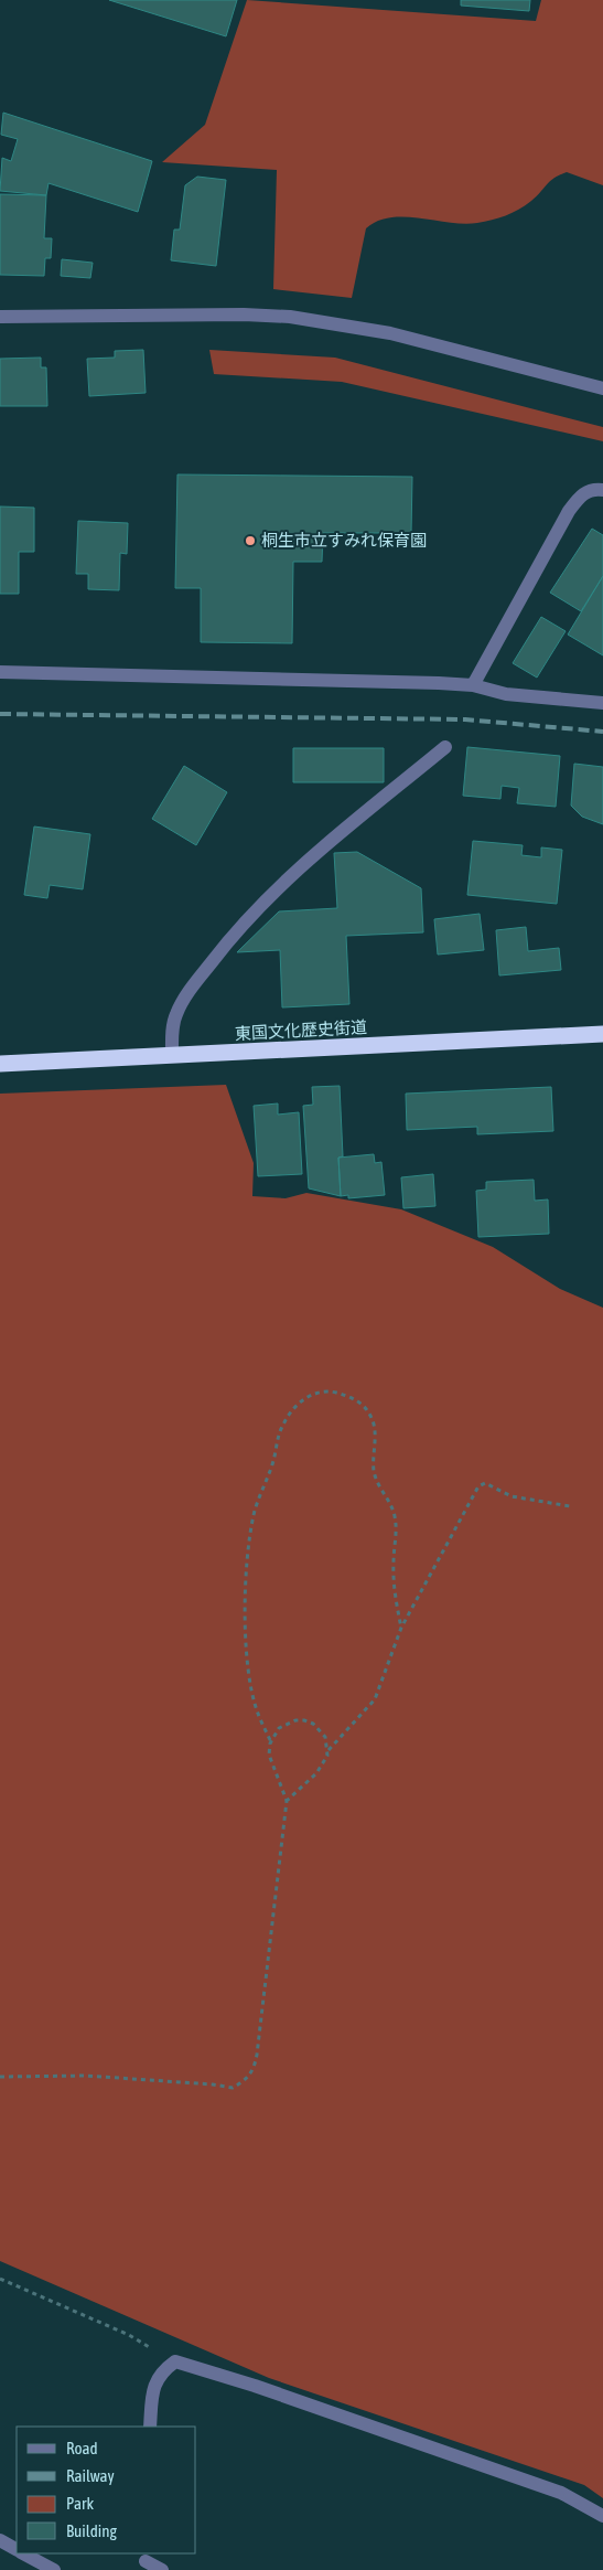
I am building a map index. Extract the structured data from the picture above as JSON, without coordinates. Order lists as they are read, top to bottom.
{
  "streets": {
    "highway": ["東国文化歴史街道"]
  },
  "places": ["桐生市立すみれ保育園"],
  "legend": [
    "Road",
    "Railway",
    "Park",
    "Building"
  ]
}
